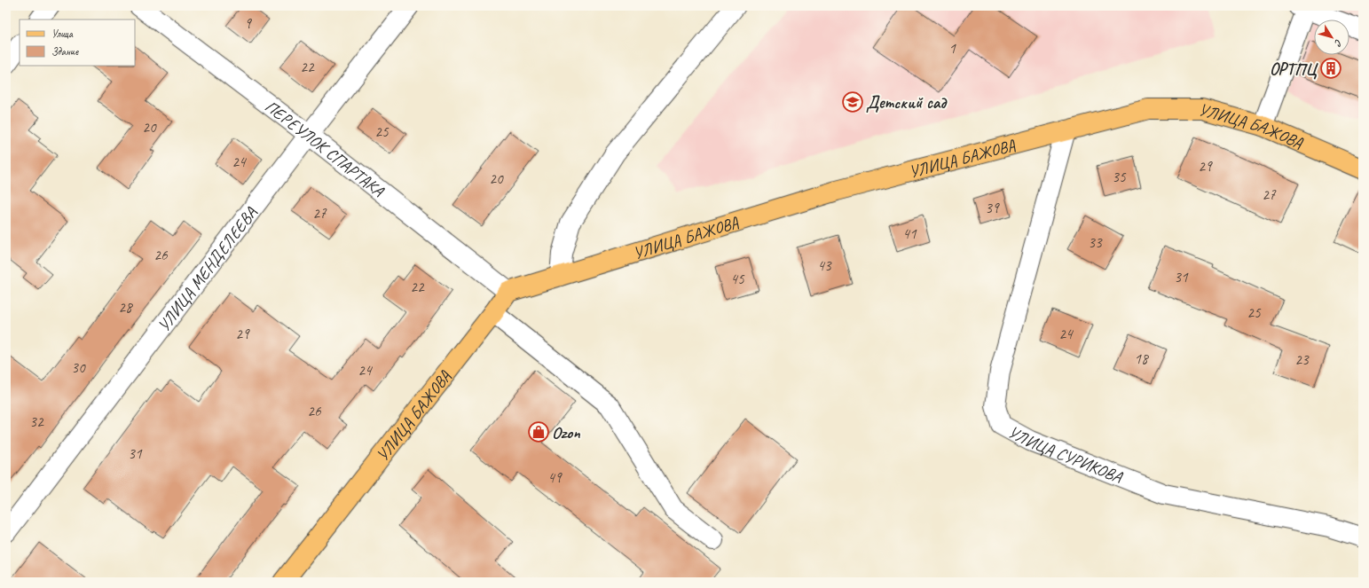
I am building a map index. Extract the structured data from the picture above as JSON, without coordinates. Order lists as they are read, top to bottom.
{
  "streets": {
    "main road": ["УЛИЦА БАЖОВА"],
    "street": ["ПЕРЕУЛОК СПАРТАКА", "УЛИЦА МЕНДЕЛЕЕВА", "УЛИЦА СУРИКОВА"]
  },
  "crossings": [
    ["УЛИЦА БАЖОВА", "ПЕРЕУЛОК СПАРТАКА"],
    ["УЛИЦА БАЖОВА", "УЛИЦА СУРИКОВА"],
    ["ПЕРЕУЛОК СПАРТАКА", "УЛИЦА МЕНДЕЛЕЕВА"]
  ],
  "places": {
    "building": ["ОРТПЦ"],
    "school or university": ["Детский сад"],
    "shop": ["Ozon"]
  },
  "house_numbers": [
    "9",
    "1",
    "22",
    "20",
    "25",
    "24",
    "29",
    "35",
    "20",
    "27",
    "39",
    "27",
    "41",
    "33",
    "26",
    "43",
    "31",
    "45",
    "22",
    "28",
    "25",
    "29",
    "24",
    "18",
    "23",
    "30",
    "24",
    "26",
    "32",
    "31",
    "49"
  ],
  "legend": ["Улица", "Здание"],
  "north": "bottom right"
}
